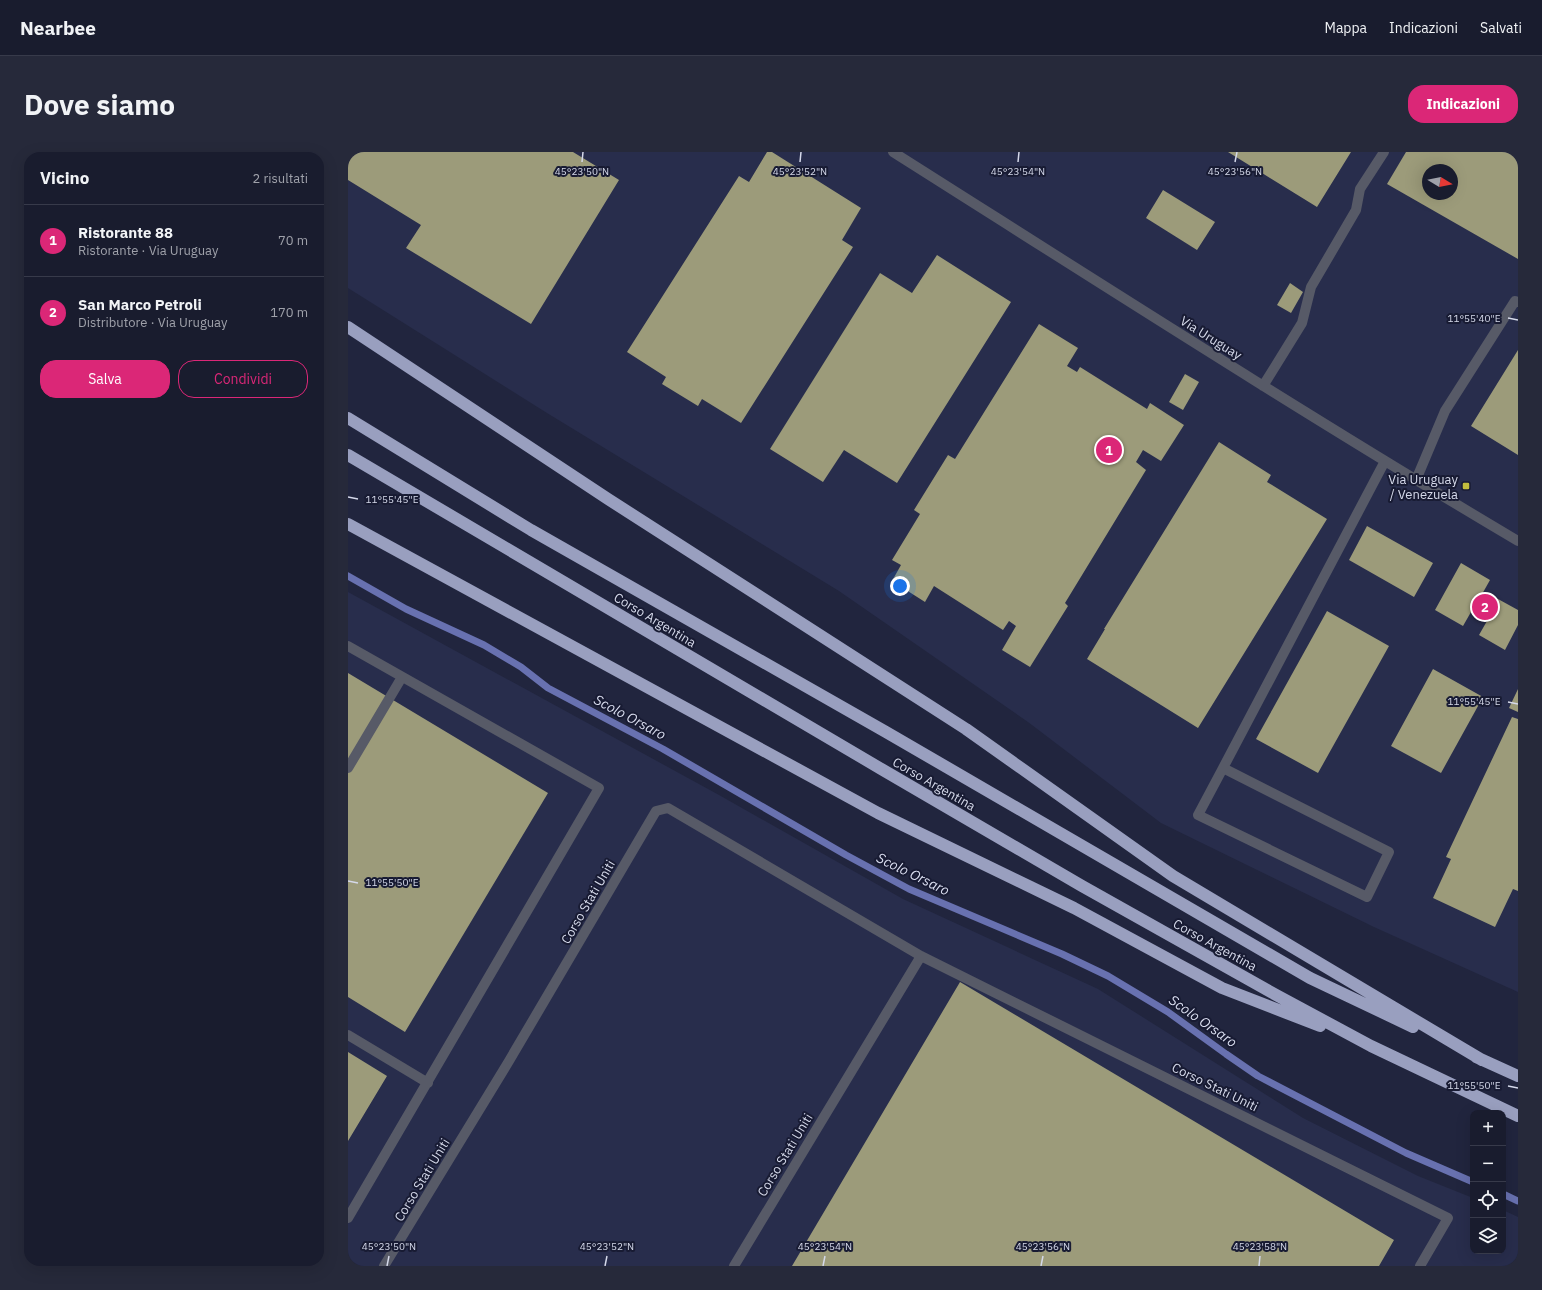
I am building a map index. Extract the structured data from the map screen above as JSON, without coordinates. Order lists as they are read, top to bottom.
{
  "streets": {
    "highway": ["Corso Argentina"],
    "street": ["Via Uruguay", "Corso Stati Uniti"]
  },
  "water": ["Scolo Orsaro"],
  "places": {
    "transit": ["Via Uruguay / Venezuela"]
  },
  "north": "right",
  "page": {
    "header": "Nearbee",
    "nav": ["Mappa", "Indicazioni", "Salvati"],
    "buttons": [
      "Indicazioni",
      ["Salva", "Condividi"]
    ],
    "title": "Dove siamo",
    "heading": ["Vicino", "2 risultati"],
    "list": [
      {
        "mark": "1",
        "name": "Ristorante 88",
        "note": "Ristorante · Via Uruguay",
        "value": "70 m"
      },
      {
        "mark": "2",
        "name": "San Marco Petroli",
        "note": "Distributore · Via Uruguay",
        "value": "170 m"
      }
    ],
    "pins": ["1", "2"],
    "map_buttons": ["+", "−"]
  },
  "coordinates": [
    "45°23'50\"N",
    "45°23'52\"N",
    "45°23'54\"N",
    "45°23'56\"N",
    "11°55'40\"E",
    "11°55'45\"E",
    "11°55'50\"E",
    "45°23'58\"N"
  ]
}
